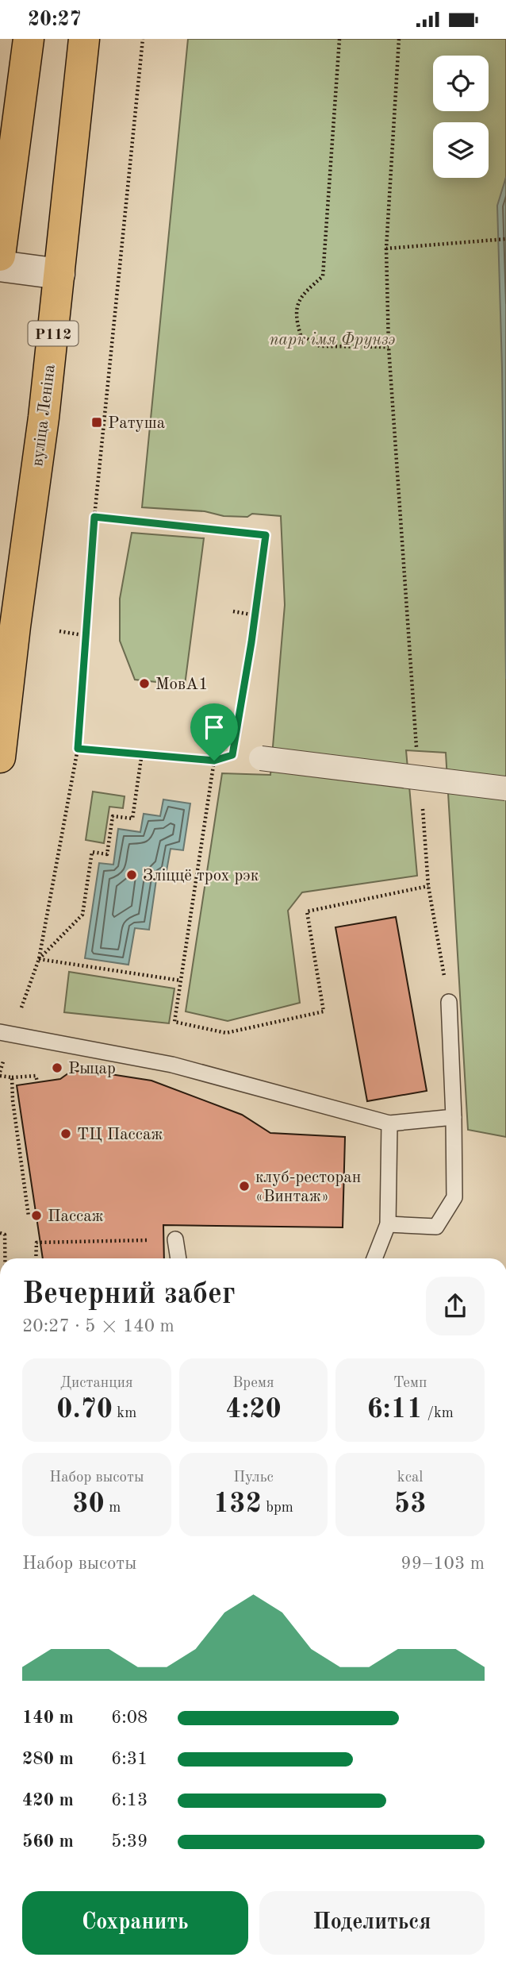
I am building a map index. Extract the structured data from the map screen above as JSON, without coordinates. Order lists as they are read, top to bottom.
{
  "streets": {
    "main road": ["Р112", "вуліца Леніна"]
  },
  "parks": ["парк імя Фрунзэ"],
  "places": {
    "transit": ["Ратуша"],
    "other": [
      "МовА1",
      "Зліццё трох рэк",
      "Рыцар",
      "ТЦ Пассаж",
      "клуб-ресторан «Винтаж»",
      "Пассаж"
    ]
  },
  "page": {
    "status": "20:27",
    "heading": ["Вечерний забег", "20:27 · 5 × 140 m"],
    "stats": [
      ["Дистанция", "0.70 km"],
      ["Время", "4:20"],
      ["Темп", "6:11 /km"],
      ["Набор высоты", "30 m"],
      ["Пульс", "132 bpm"],
      ["kcal", "53"]
    ],
    "chart": ["Набор высоты", "99–103 m"],
    "list": [
      {
        "name": "140 m",
        "note": "6:08"
      },
      {
        "name": "280 m",
        "note": "6:31"
      },
      {
        "name": "420 m",
        "note": "6:13"
      },
      {
        "name": "560 m",
        "note": "5:39"
      }
    ],
    "buttons": ["Сохранить", "Поделиться"]
  }
}
